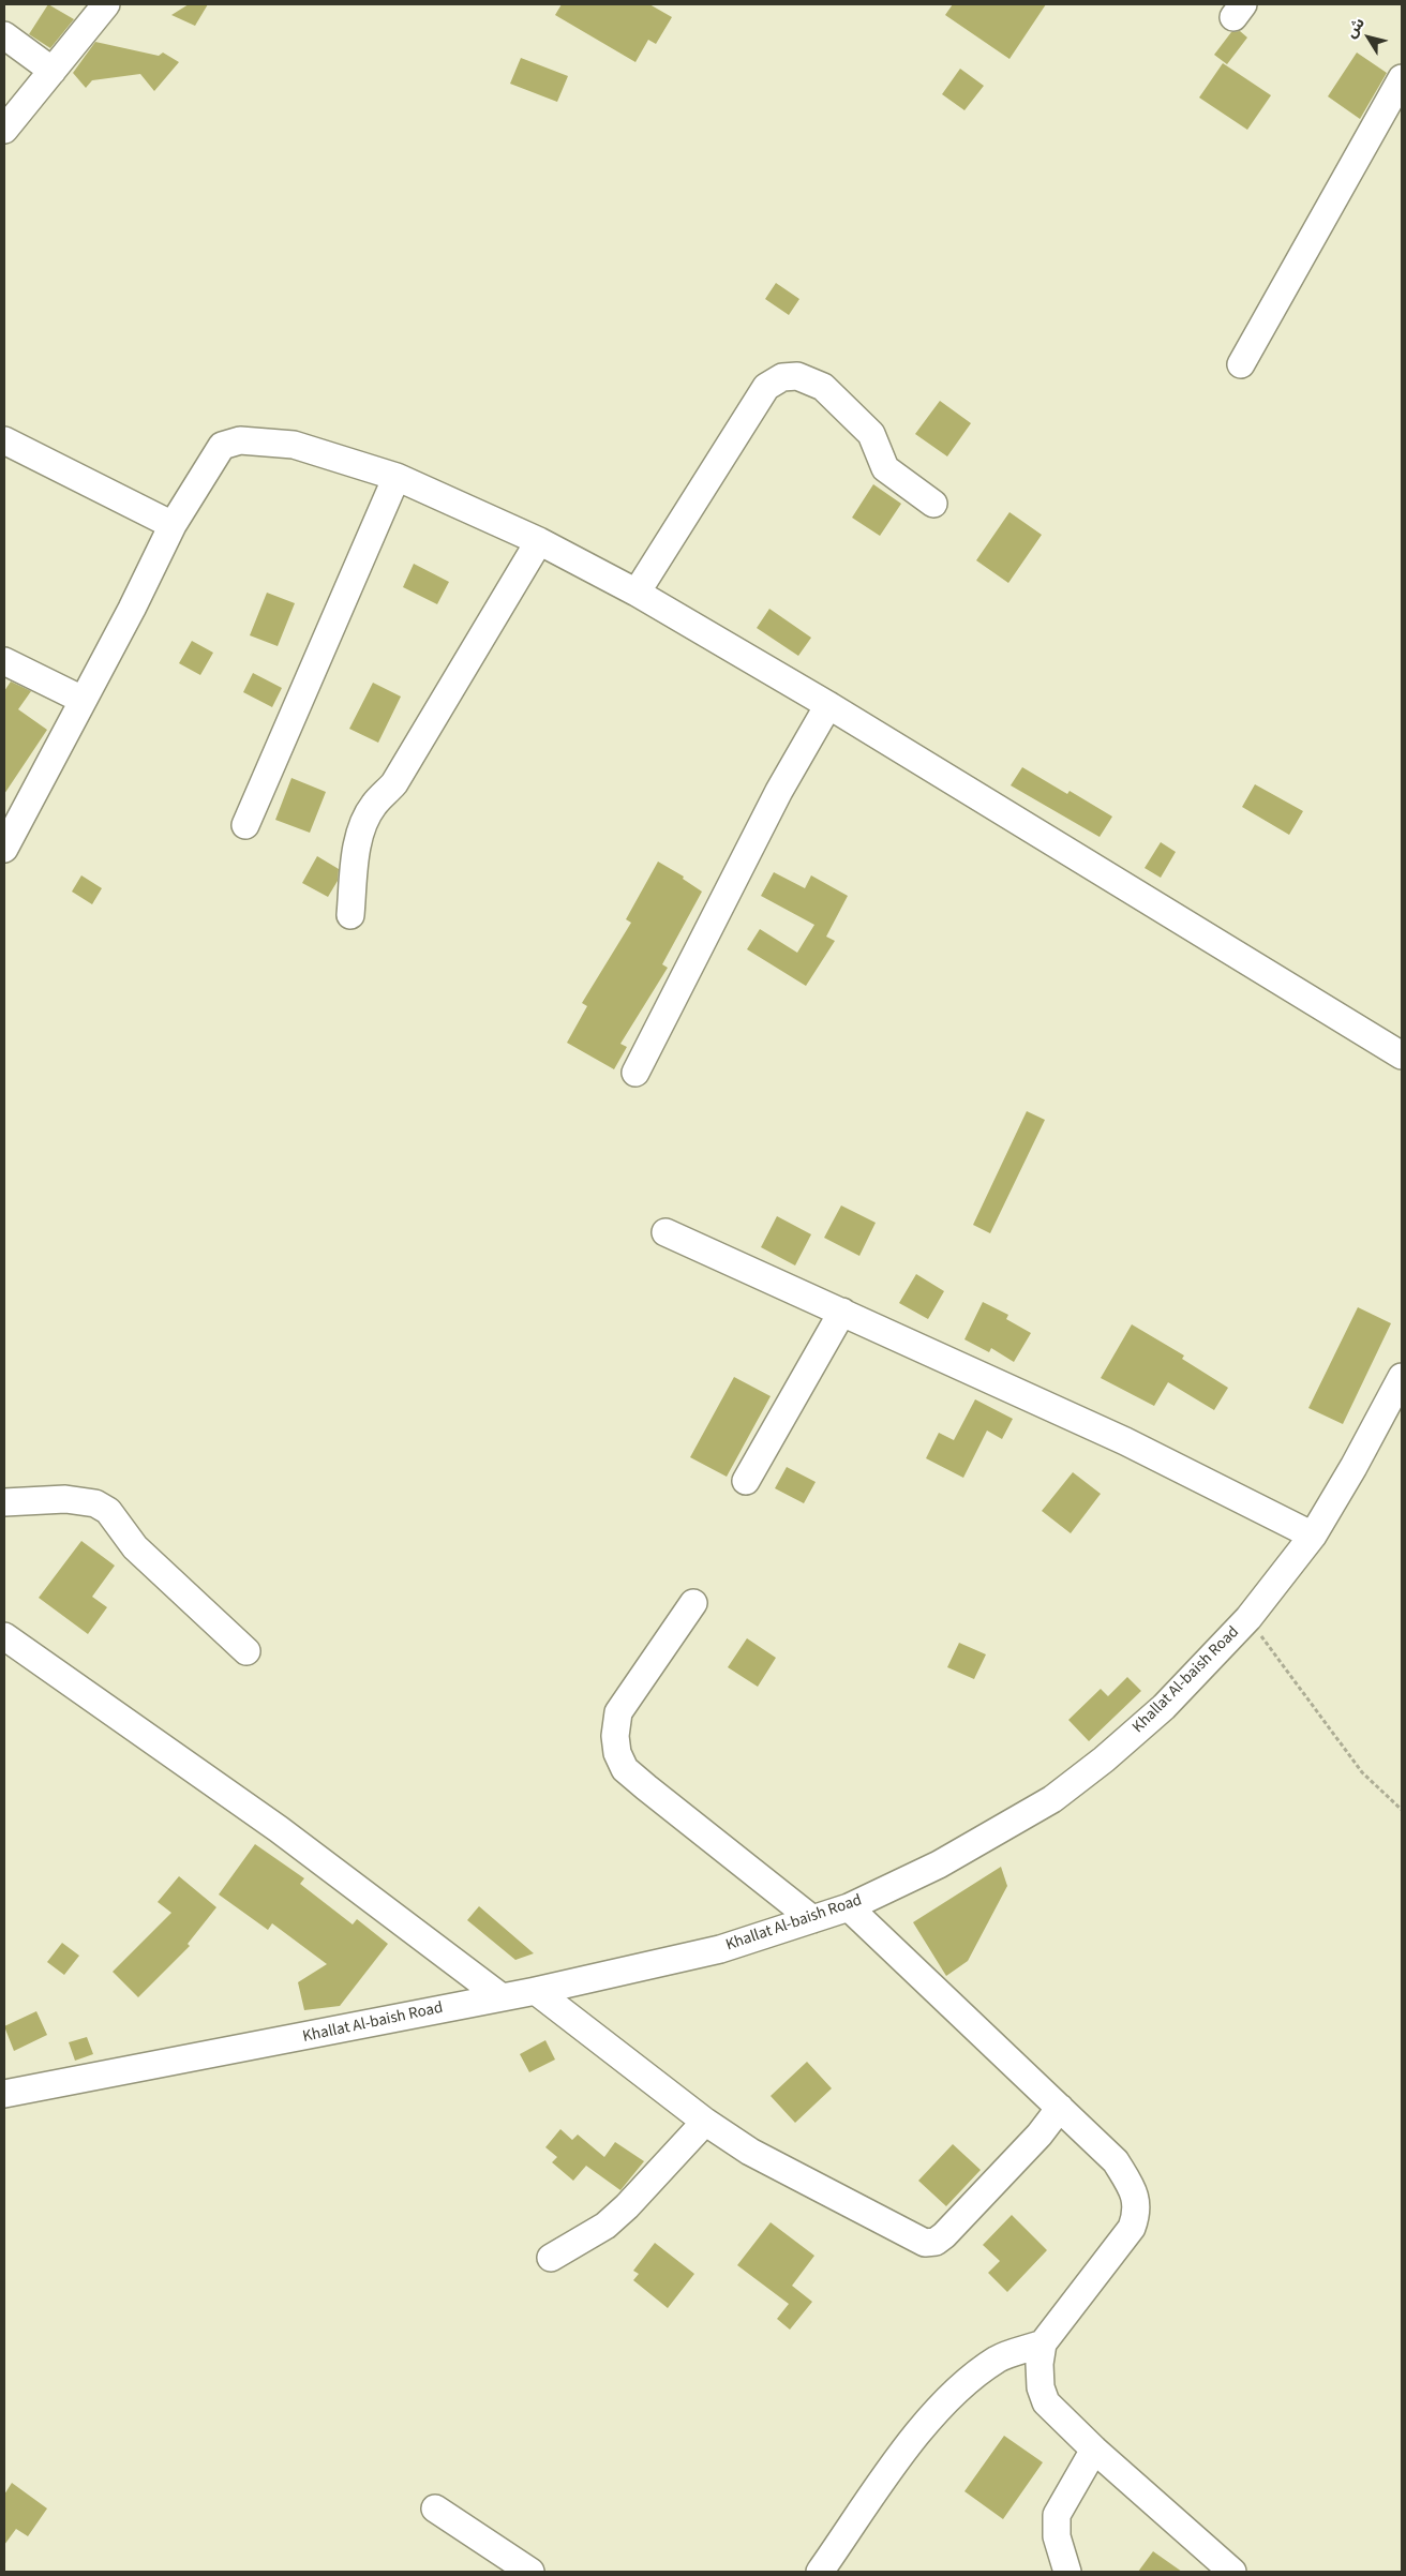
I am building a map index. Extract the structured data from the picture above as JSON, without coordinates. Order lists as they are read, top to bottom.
{
  "streets": {
    "street": ["Khallat Al-baish Road"]
  },
  "north": "top left"
}
